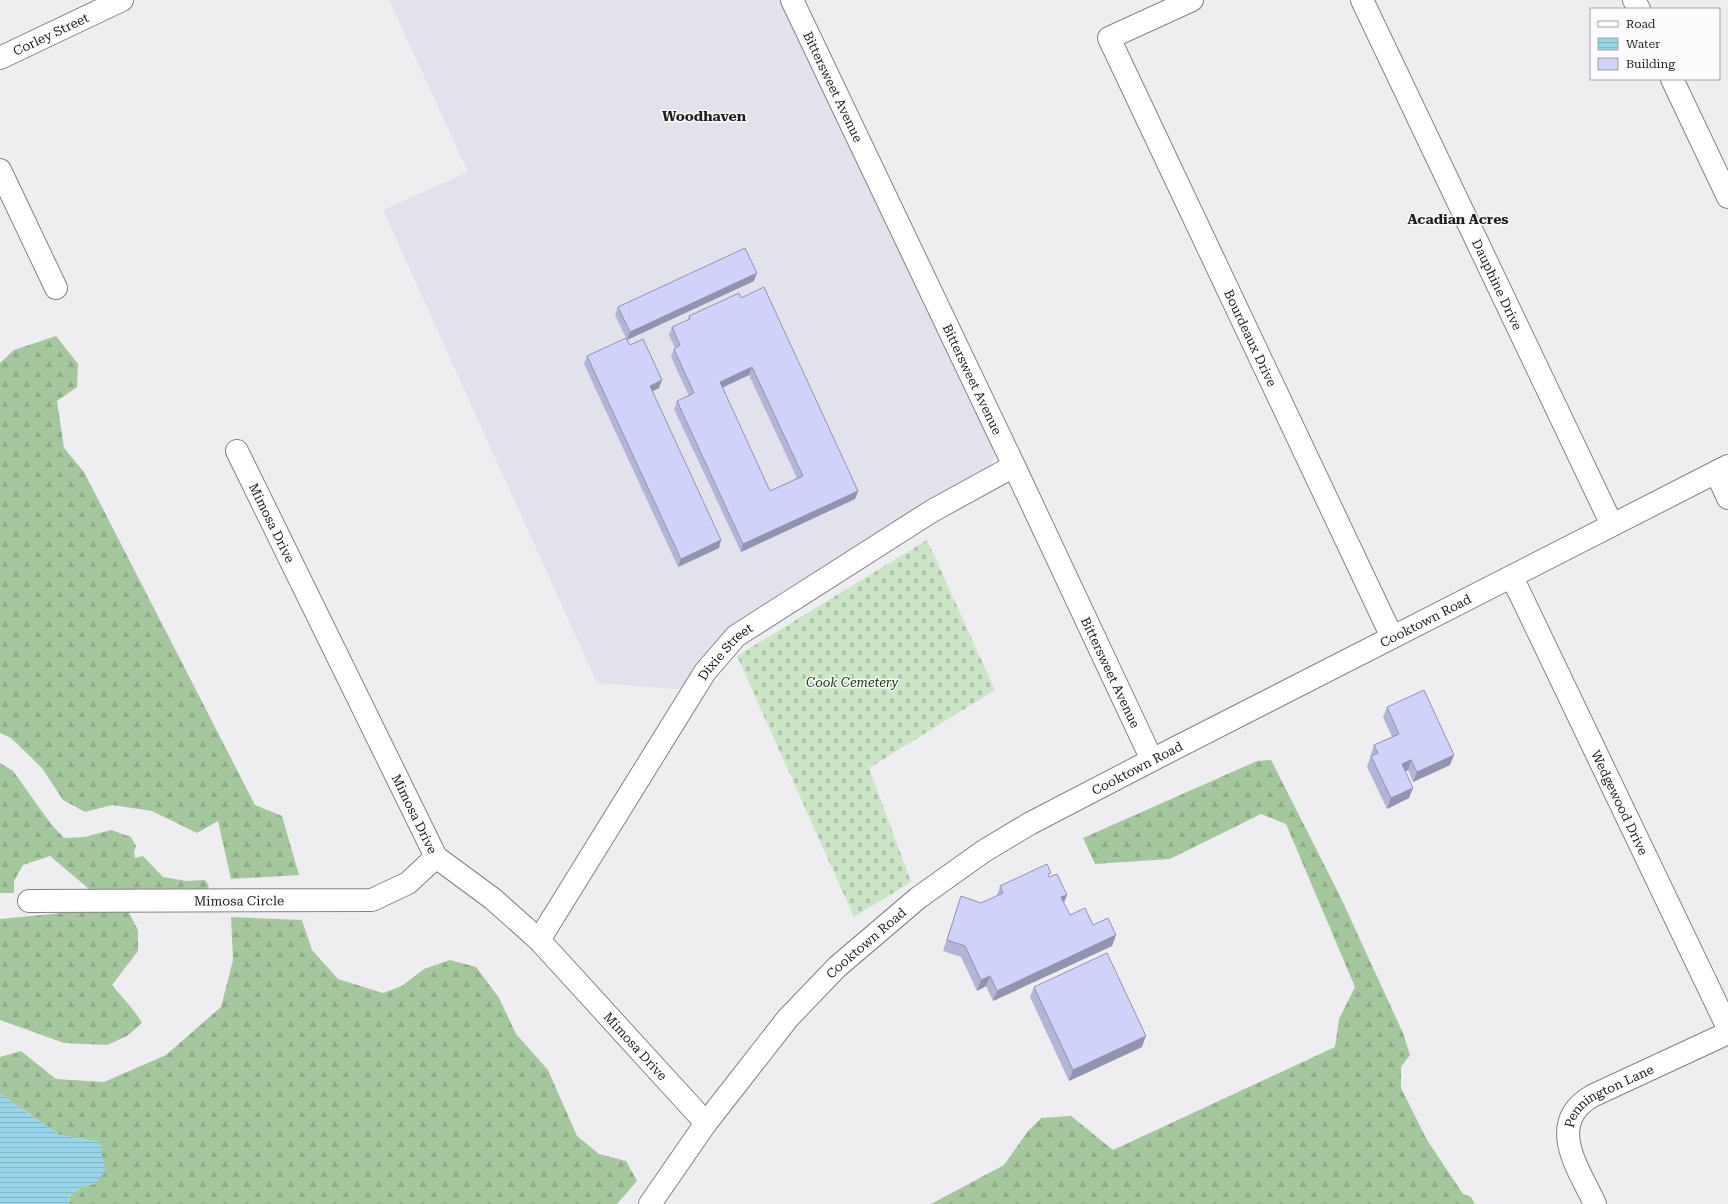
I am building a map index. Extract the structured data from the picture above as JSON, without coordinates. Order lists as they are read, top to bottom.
{
  "streets": {
    "street": [
      "Corley Street",
      "Bittersweet Avenue",
      "Dauphine Drive",
      "Bourdeaux Drive",
      "Mimosa Drive",
      "Cooktown Road",
      "Dixie Street",
      "Wedgewood Drive",
      "Mimosa Circle",
      "Pennington Lane"
    ]
  },
  "crossings": [
    ["Bittersweet Avenue", "Cooktown Road"],
    ["Bittersweet Avenue", "Dixie Street"],
    ["Dauphine Drive", "Cooktown Road"],
    ["Bourdeaux Drive", "Cooktown Road"],
    ["Mimosa Drive", "Cooktown Road"],
    ["Mimosa Drive", "Dixie Street"],
    ["Mimosa Drive", "Mimosa Circle"],
    ["Cooktown Road", "Wedgewood Drive"]
  ],
  "districts": ["Woodhaven", "Acadian Acres"],
  "parks": ["Cook Cemetery"],
  "legend": ["Road", "Water", "Building"]
}
